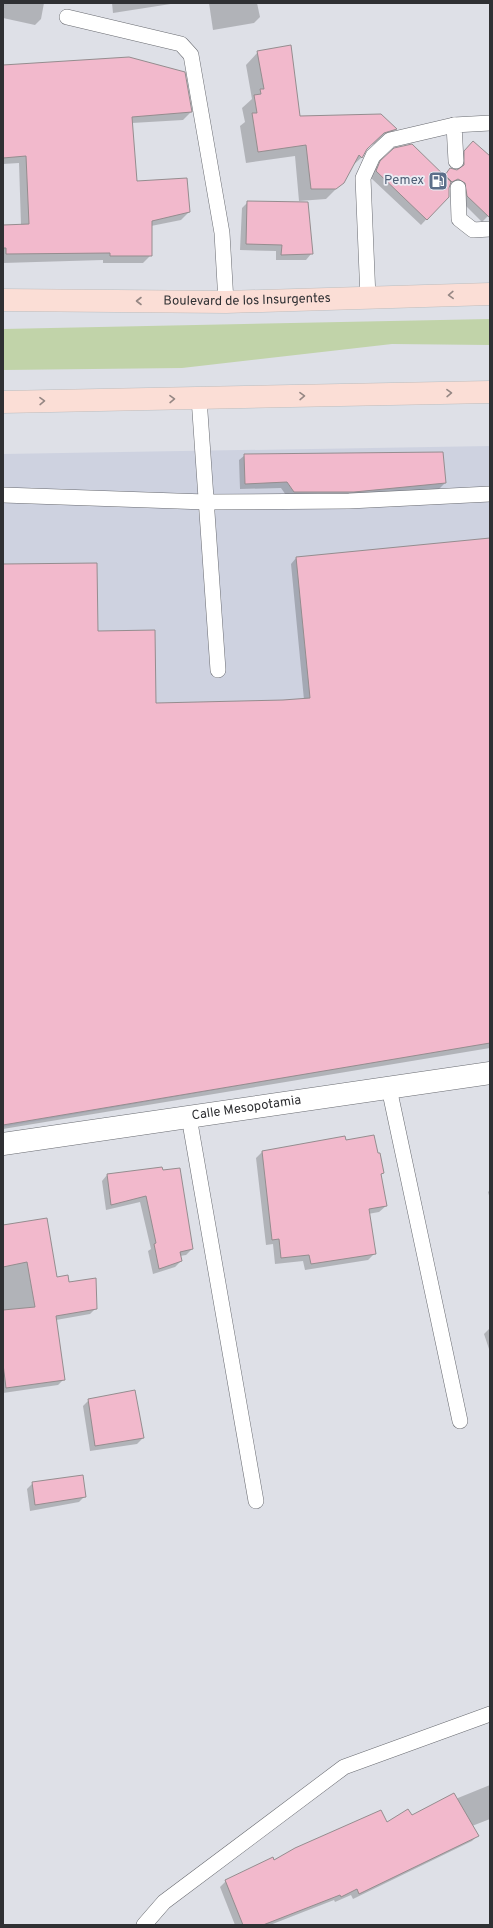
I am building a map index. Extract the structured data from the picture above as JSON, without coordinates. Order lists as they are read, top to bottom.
{
  "streets": {
    "main road": ["Boulevard de los Insurgentes"],
    "street": ["Calle Mesopotamia"]
  },
  "places": {
    "fuel station": ["Pemex"]
  }
}
